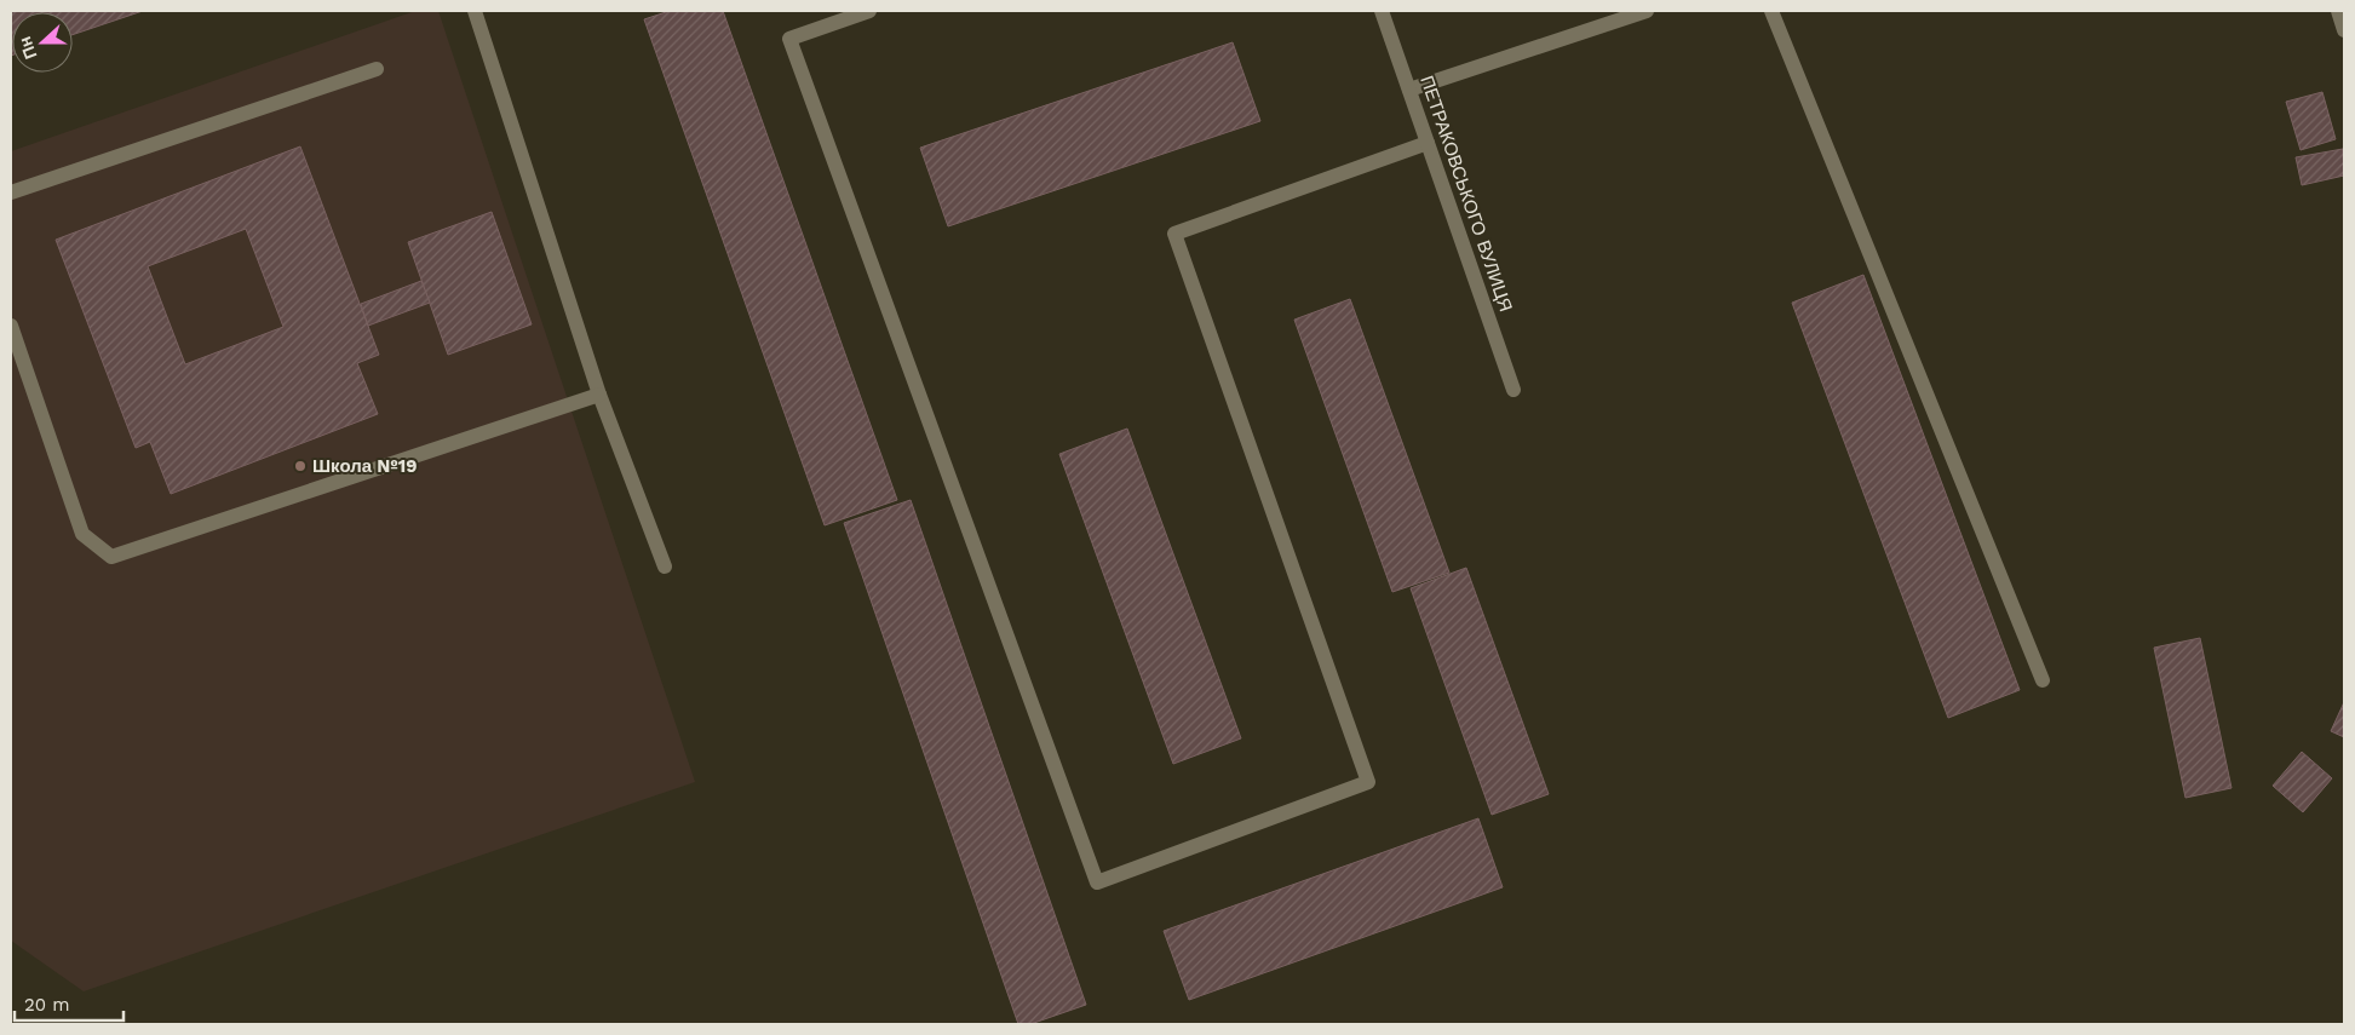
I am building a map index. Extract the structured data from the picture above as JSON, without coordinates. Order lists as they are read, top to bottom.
{
  "streets": {
    "street": ["ПЕТРАКОВСЬКОГО ВУЛИЦЯ"]
  },
  "places": ["Школа №19"],
  "scale_bar": "20 m",
  "north": "left"
}
